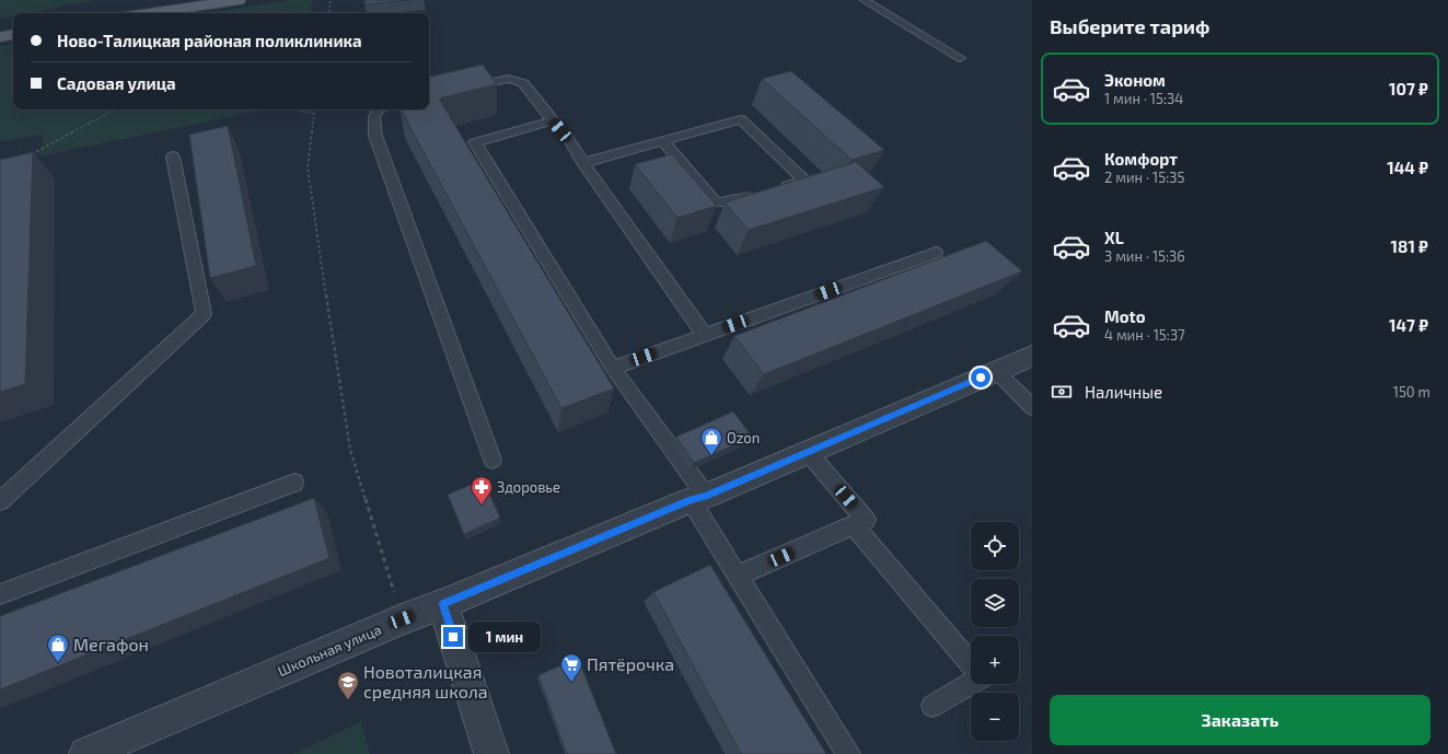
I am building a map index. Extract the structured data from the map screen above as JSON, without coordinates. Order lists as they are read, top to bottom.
{
  "streets": {
    "street": ["Школьная улица"]
  },
  "places": {
    "shop": ["Ozon", "Мегафон"],
    "pharmacy": ["Здоровье"],
    "supermarket": ["Пятёрочка"],
    "school or university": ["Новоталицкая средняя школа"]
  },
  "page": {
    "heading": "Выберите тариф",
    "banner": ["Ново-Талицкая районая поликлиника", "Садовая улица"],
    "list": [
      {
        "name": "Эконом",
        "note": "1 мин · 15:34",
        "value": "107 ₽"
      },
      {
        "name": "Комфорт",
        "note": "2 мин · 15:35",
        "value": "144 ₽"
      },
      {
        "name": "XL",
        "note": "3 мин · 15:36",
        "value": "181 ₽"
      },
      {
        "name": "Moto",
        "note": "4 мин · 15:37",
        "value": "147 ₽"
      }
    ],
    "pay": ["Наличные", "150 m"],
    "map_buttons": ["+", "−"],
    "bubble": "1 мин",
    "buttons": "Заказать"
  }
}
